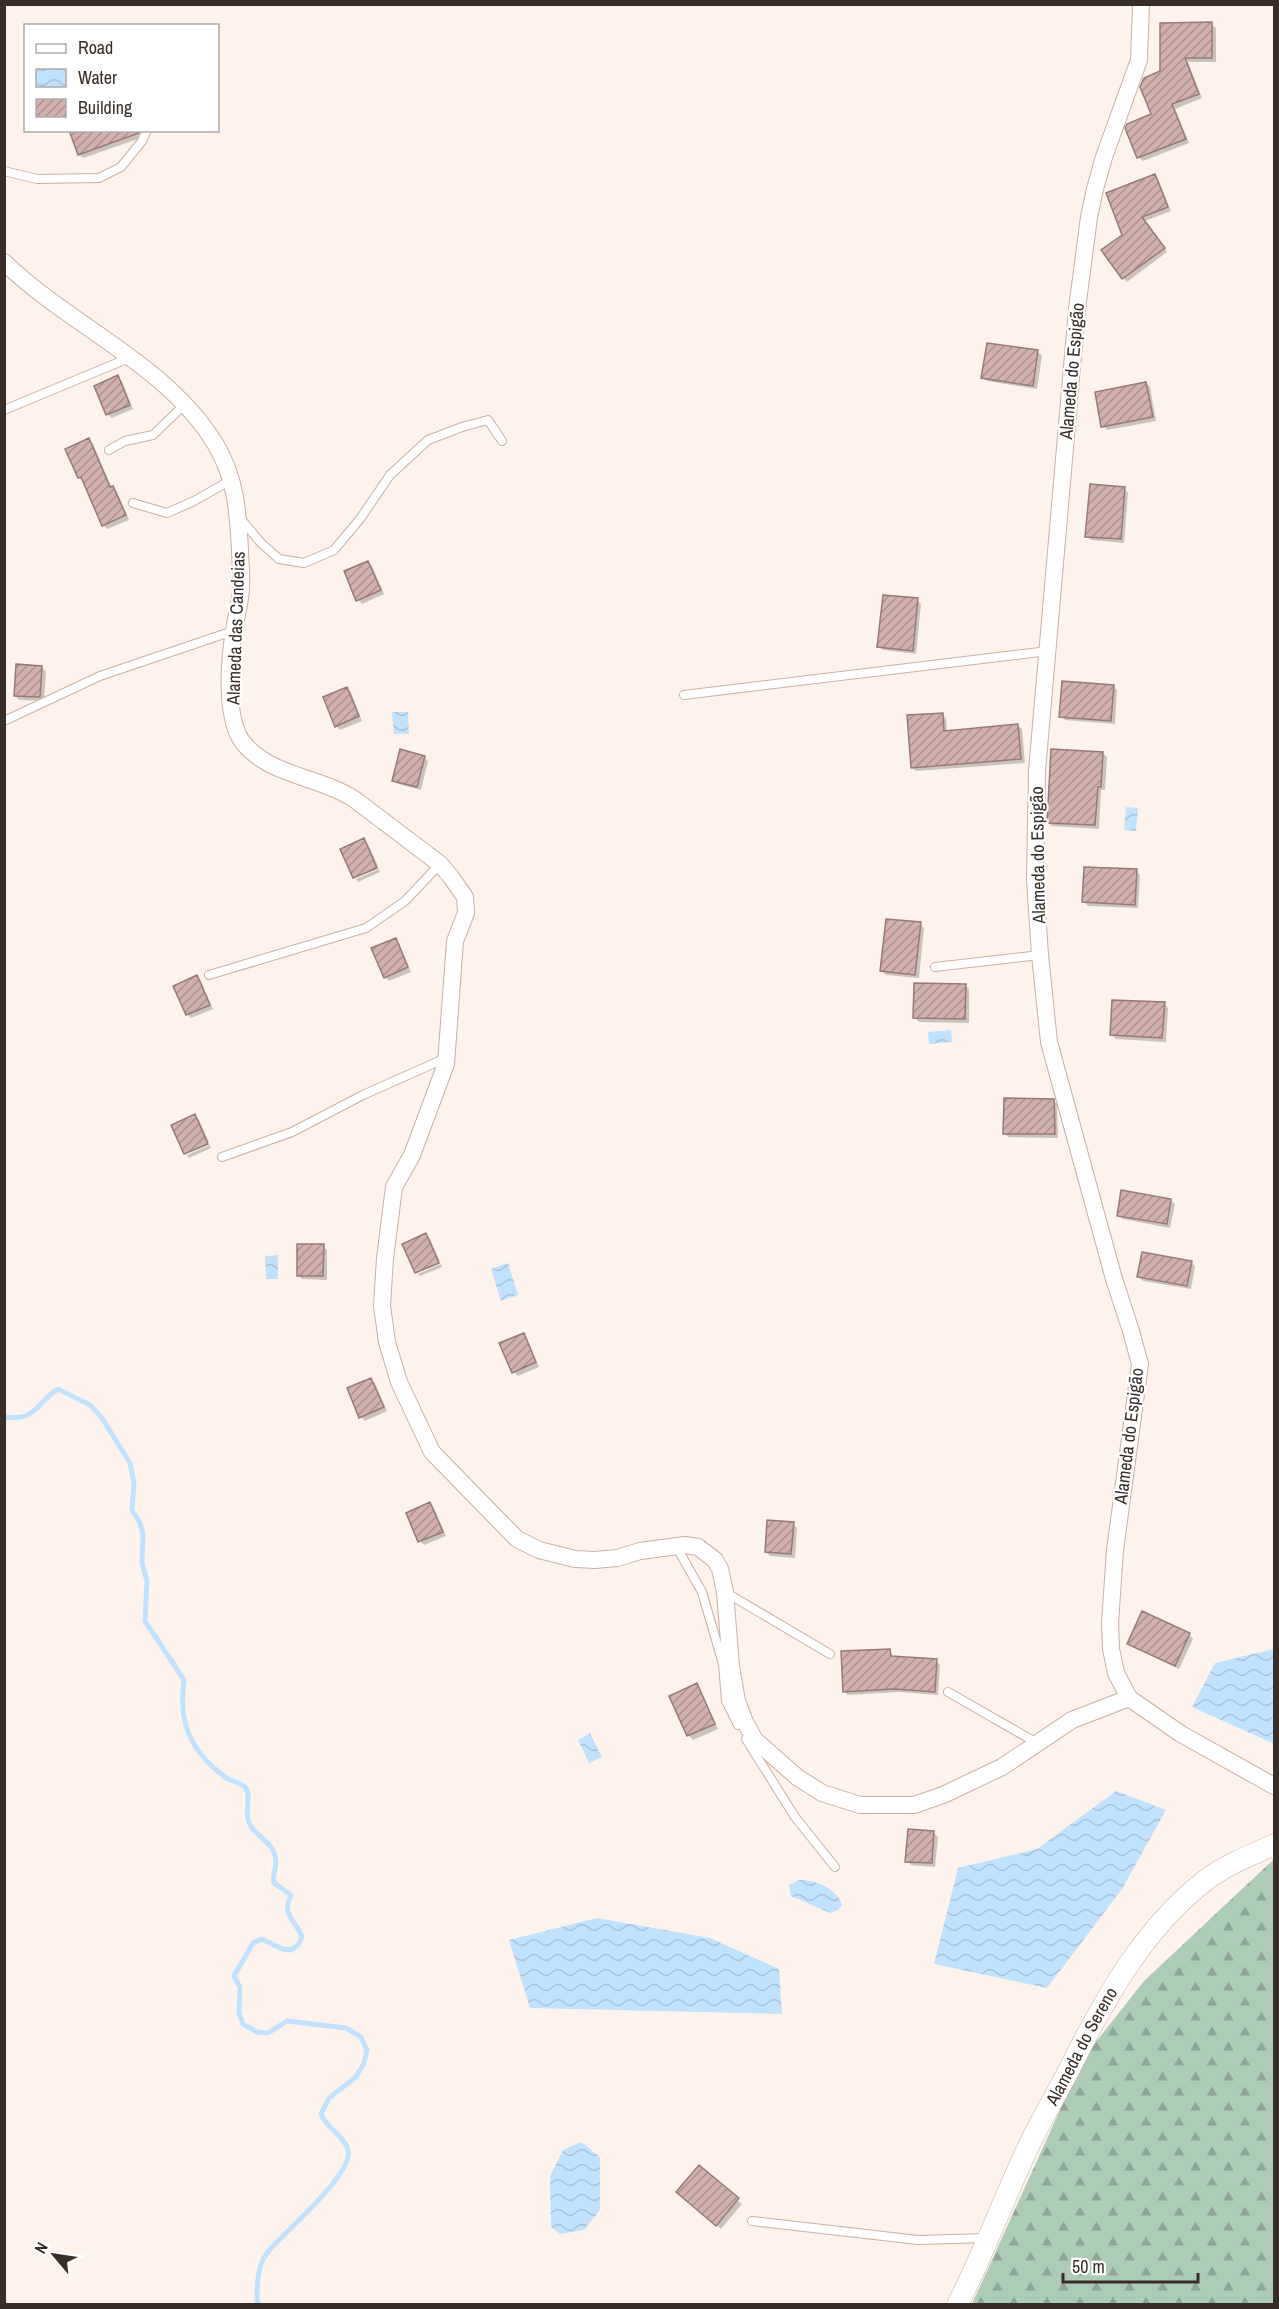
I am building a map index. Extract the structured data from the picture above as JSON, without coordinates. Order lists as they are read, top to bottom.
{
  "streets": {
    "street": ["Alameda do Espigão", "Alameda das Candeias", "Alameda do Sereno"]
  },
  "crossings": [
    ["Alameda do Espigão", "Alameda das Candeias"]
  ],
  "legend": ["Road", "Water", "Building"],
  "scale_bar": "50 m",
  "north": "top left"
}
